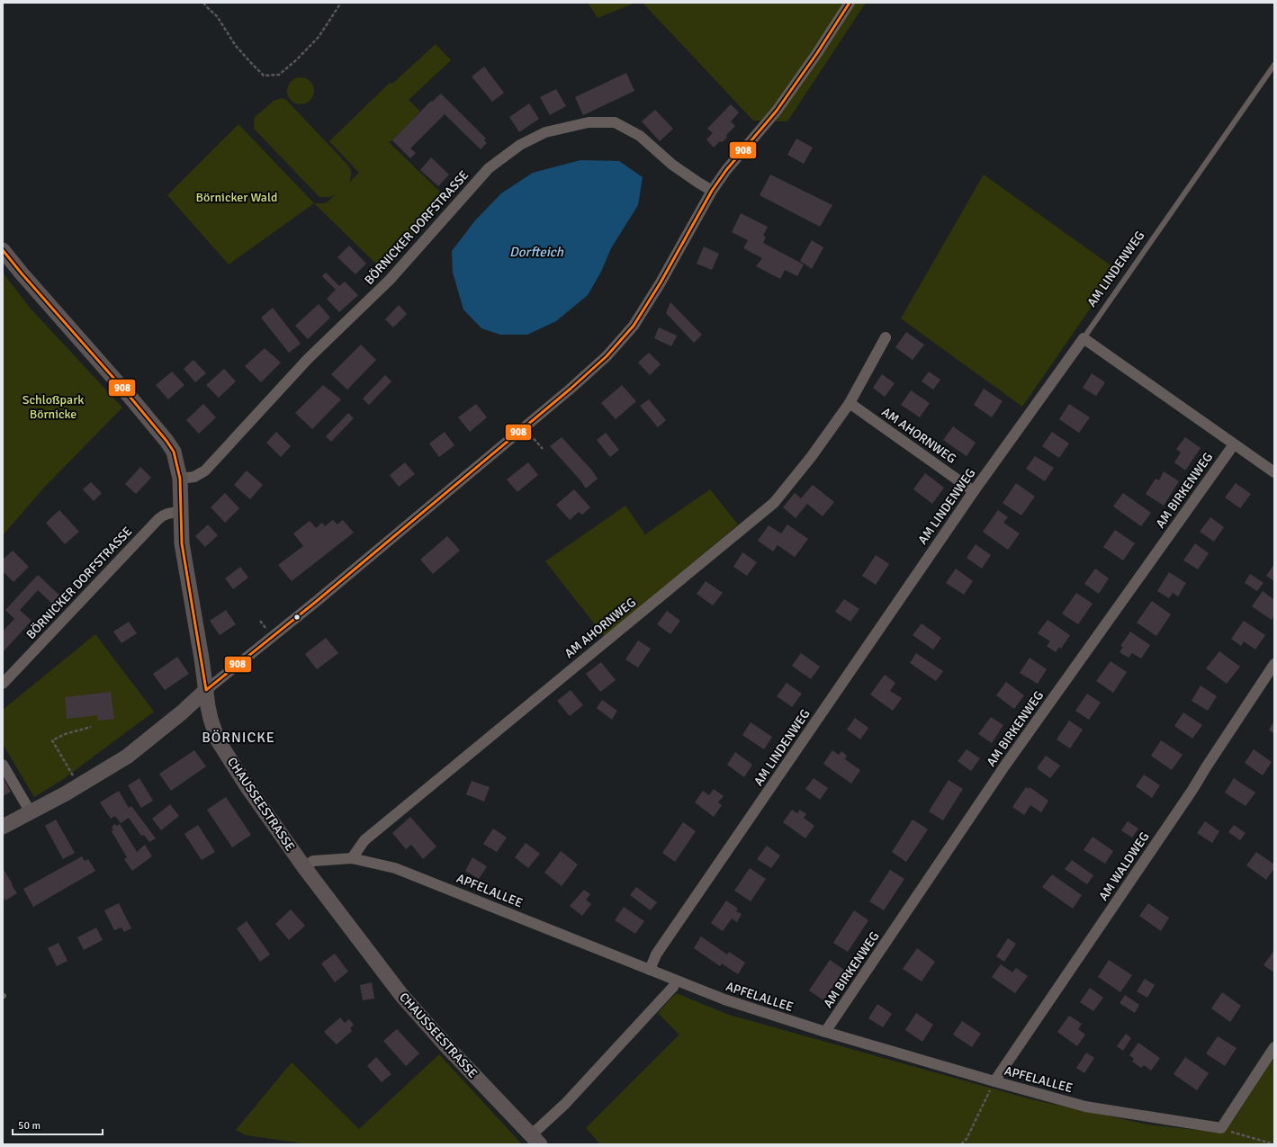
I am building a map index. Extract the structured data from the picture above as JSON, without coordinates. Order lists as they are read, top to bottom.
{
  "streets": {
    "main road": ["CHAUSSEESTRASSE"],
    "street": [
      "BÖRNICKER DORFSTRASSE",
      "AM LINDENWEG",
      "AM AHORNWEG",
      "AM BIRKENWEG",
      "AM WALDWEG",
      "APFELALLEE"
    ]
  },
  "crossings": [
    ["BÖRNICKER DORFSTRASSE", "CHAUSSEESTRASSE"],
    ["AM LINDENWEG", "AM AHORNWEG"],
    ["AM LINDENWEG", "APFELALLEE"],
    ["AM AHORNWEG", "APFELALLEE"],
    ["AM BIRKENWEG", "APFELALLEE"],
    ["CHAUSSEESTRASSE", "APFELALLEE"],
    ["AM WALDWEG", "APFELALLEE"]
  ],
  "districts": ["BÖRNICKE"],
  "water": ["Dorfteich"],
  "parks": ["Börnicker Wald", "Schloßpark Börnicke"],
  "lines": ["transit line 908"],
  "scale_bar": "50 m"
}
